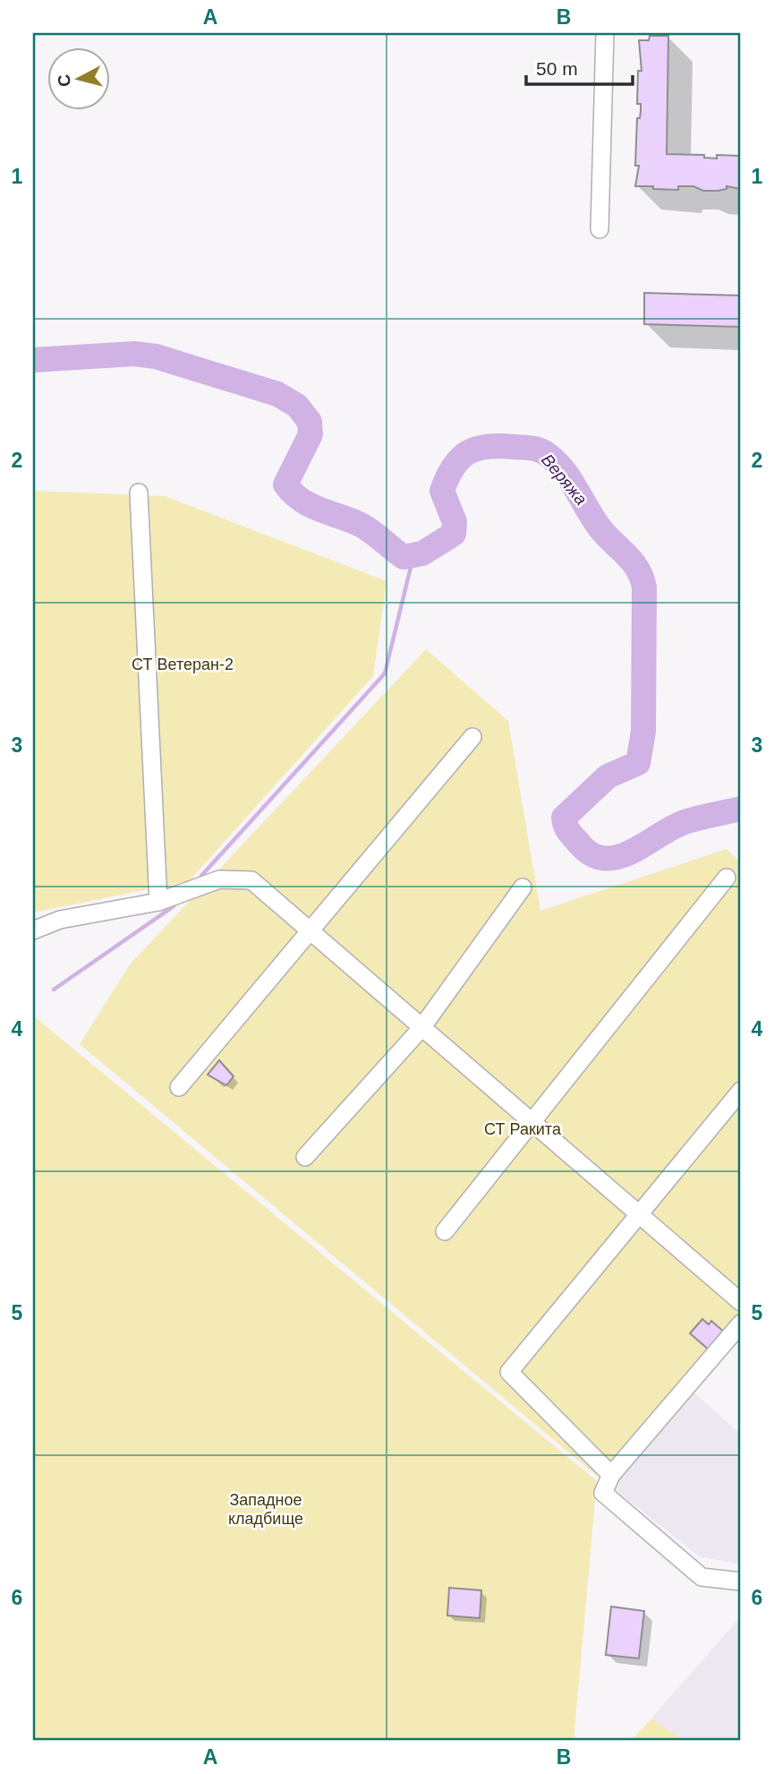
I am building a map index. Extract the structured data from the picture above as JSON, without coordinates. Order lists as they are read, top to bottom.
{
  "water": ["Веряжа"],
  "parks": ["СТ Ветеран-2", "СТ Ракита", "Западное кладбище"],
  "scale_bar": "50 m",
  "north": "left",
  "grid": {
    "columns": ["A", "B"],
    "rows": [
      "1",
      "2",
      "3",
      "4",
      "5",
      "6"
    ]
  }
}
